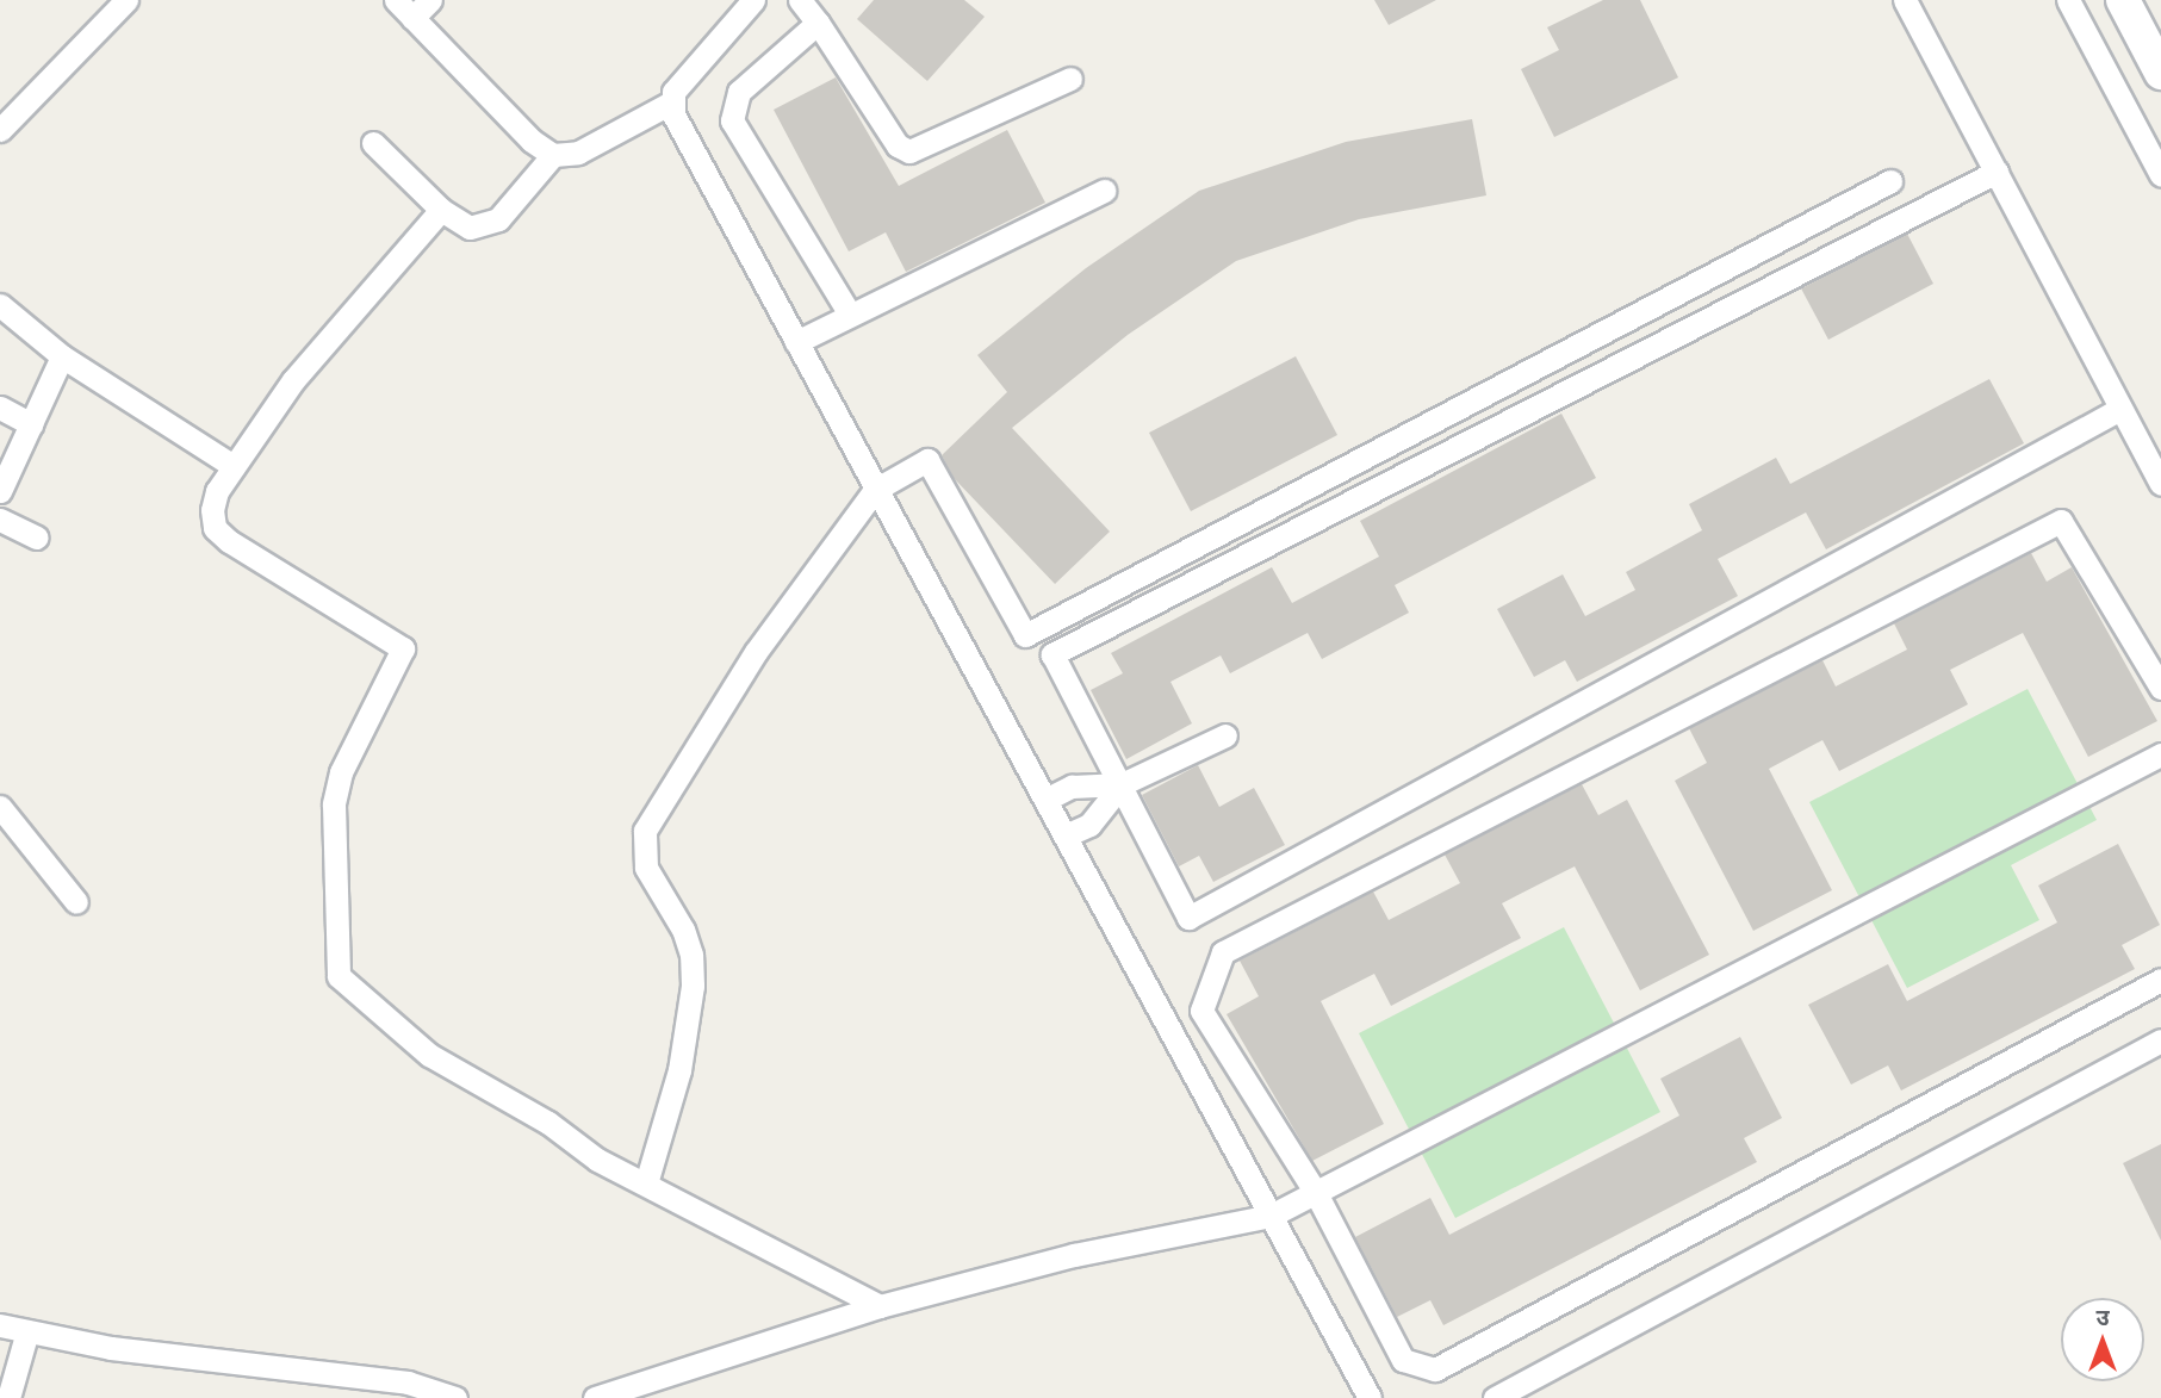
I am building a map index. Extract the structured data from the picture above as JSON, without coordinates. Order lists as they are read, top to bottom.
{
  "north": "top"
}
